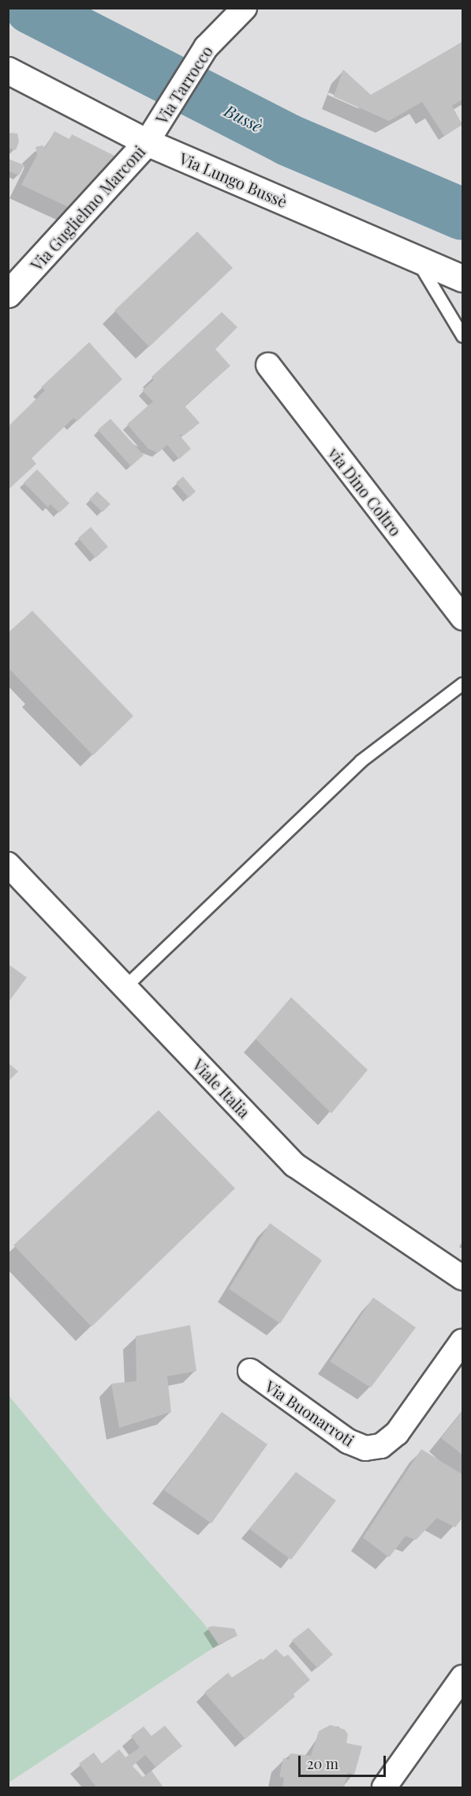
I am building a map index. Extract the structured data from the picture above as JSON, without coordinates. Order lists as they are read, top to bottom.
{
  "streets": {
    "main road": ["Via Lungo Bussè", "Via Guglielmo Marconi"],
    "street": [
      "Via Tarrocco",
      "via Dino Coltro",
      "Viale Italia",
      "Via Buonarroti"
    ]
  },
  "crossings": [
    ["Via Tarrocco", "Via Lungo Bussè"],
    ["Via Tarrocco", "Via Guglielmo Marconi"],
    ["Via Lungo Bussè", "Via Guglielmo Marconi"]
  ],
  "water": ["Bussè"],
  "scale_bar": "20 m"
}
